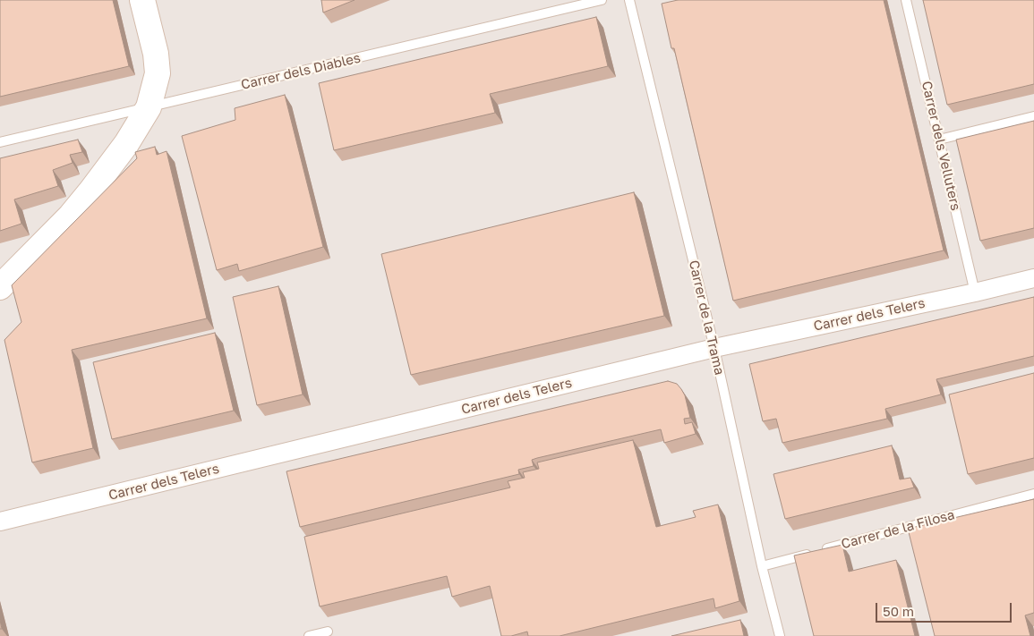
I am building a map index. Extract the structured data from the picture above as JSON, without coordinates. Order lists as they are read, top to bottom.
{
  "streets": {
    "street": ["Carrer dels Telers"],
    "lane": [
      "Carrer dels Diables",
      "Carrer dels Velluters",
      "Carrer de la Trama",
      "Carrer de la Filosa"
    ]
  },
  "crossings": [
    ["Carrer dels Velluters", "Carrer dels Telers"],
    ["Carrer dels Telers", "Carrer de la Trama"],
    ["Carrer de la Trama", "Carrer de la Filosa"]
  ],
  "scale_bar": "50 m"
}
